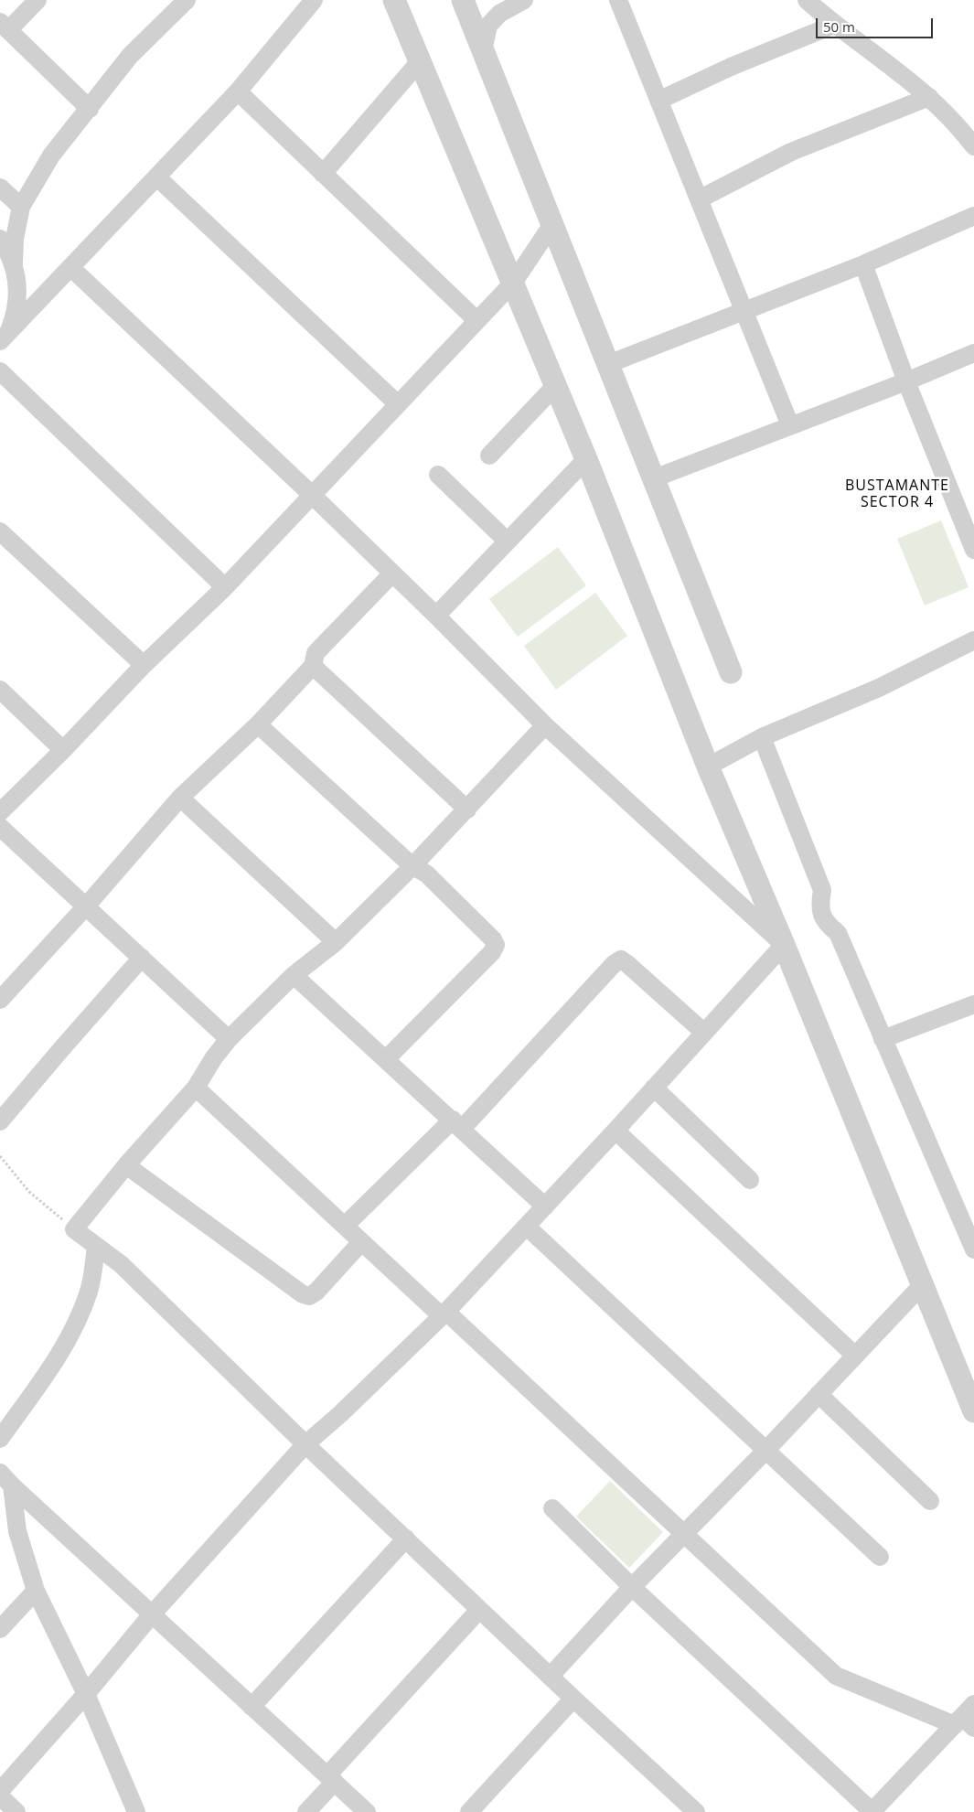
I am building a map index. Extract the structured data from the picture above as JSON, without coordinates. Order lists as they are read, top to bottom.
{
  "districts": ["BUSTAMANTE SECTOR 4"],
  "scale_bar": "50 m"
}
